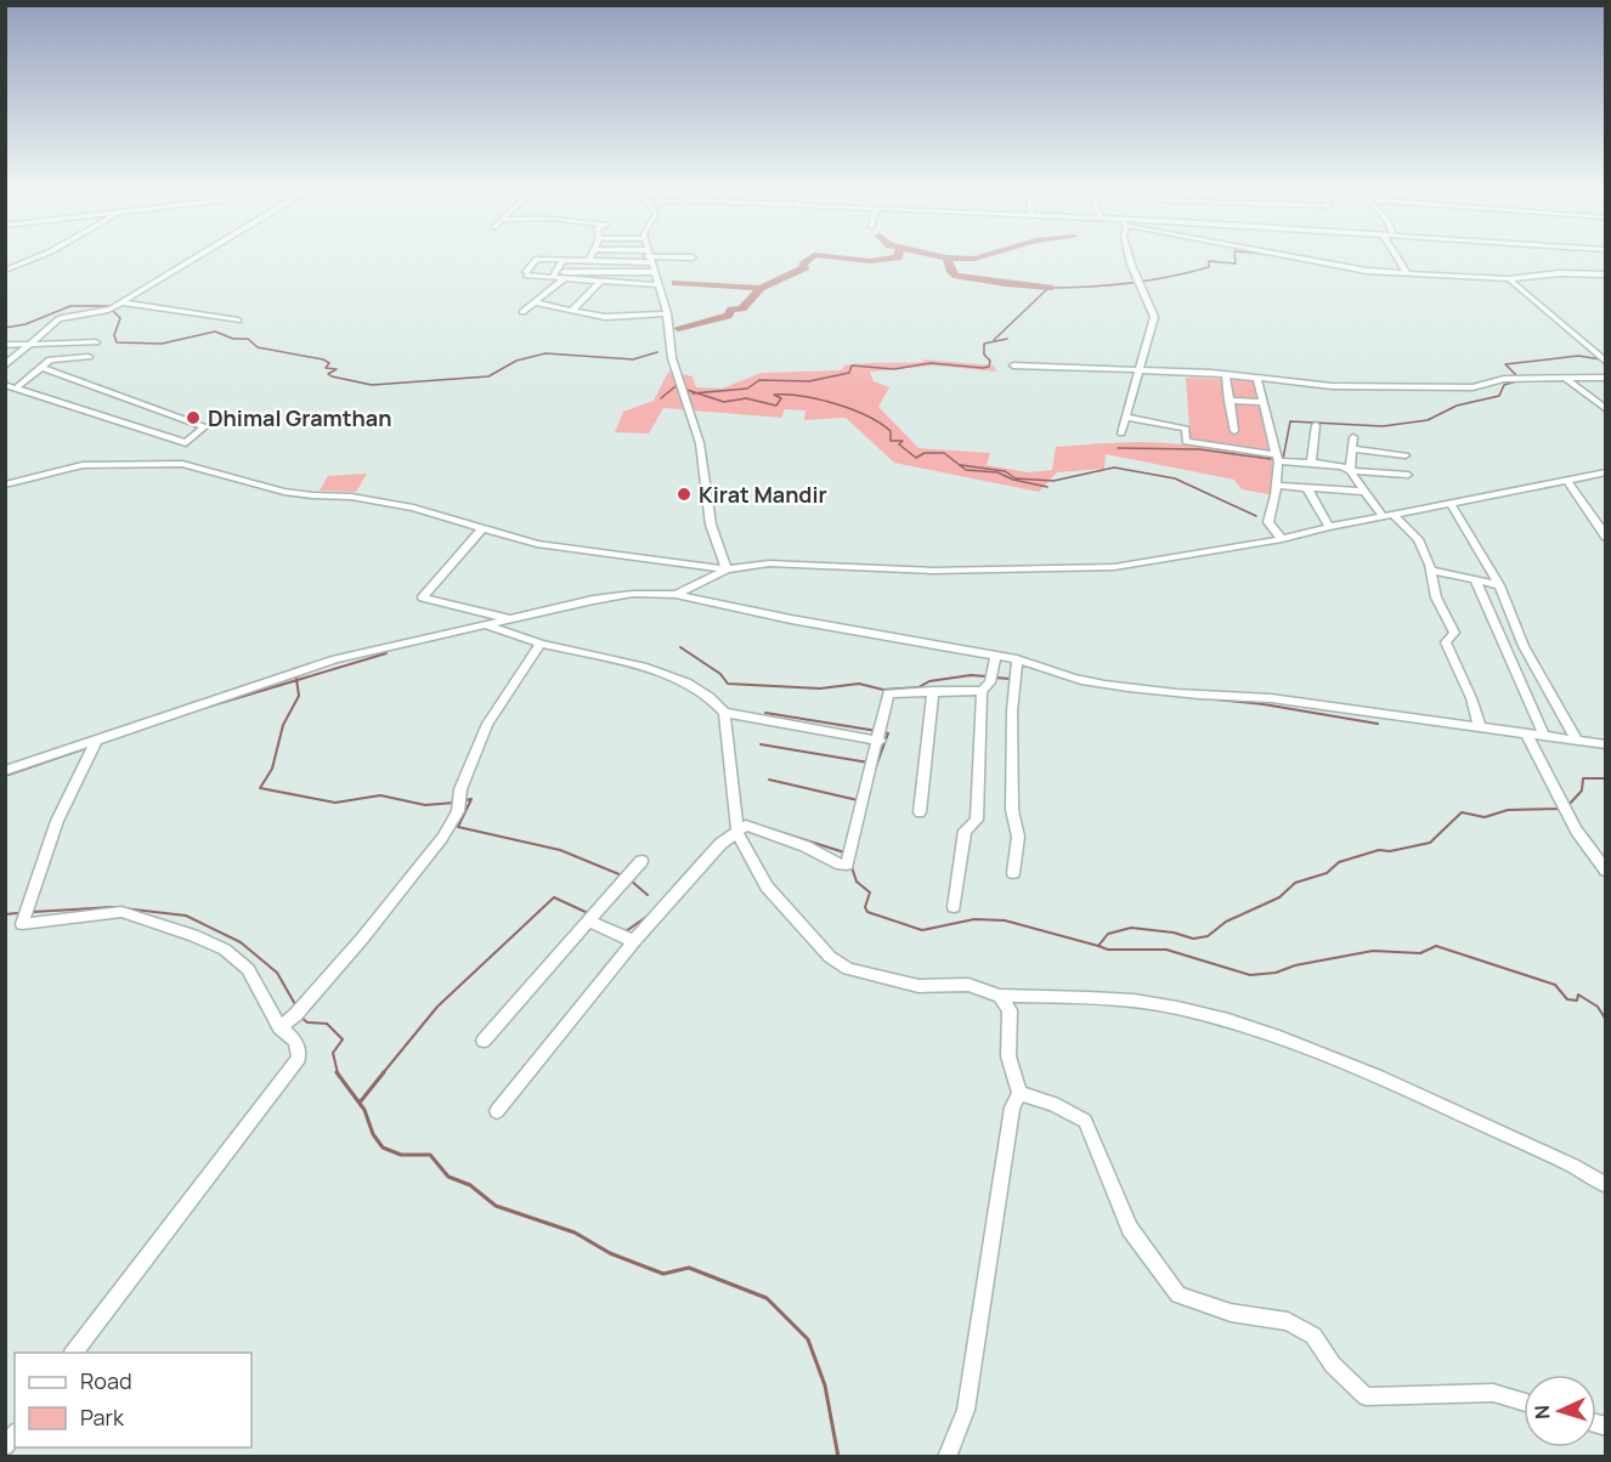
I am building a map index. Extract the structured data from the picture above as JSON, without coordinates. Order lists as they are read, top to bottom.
{
  "places": ["Dhimal Gramthan", "Kirat Mandir"],
  "legend": ["Road", "Park"],
  "north": "left"
}
